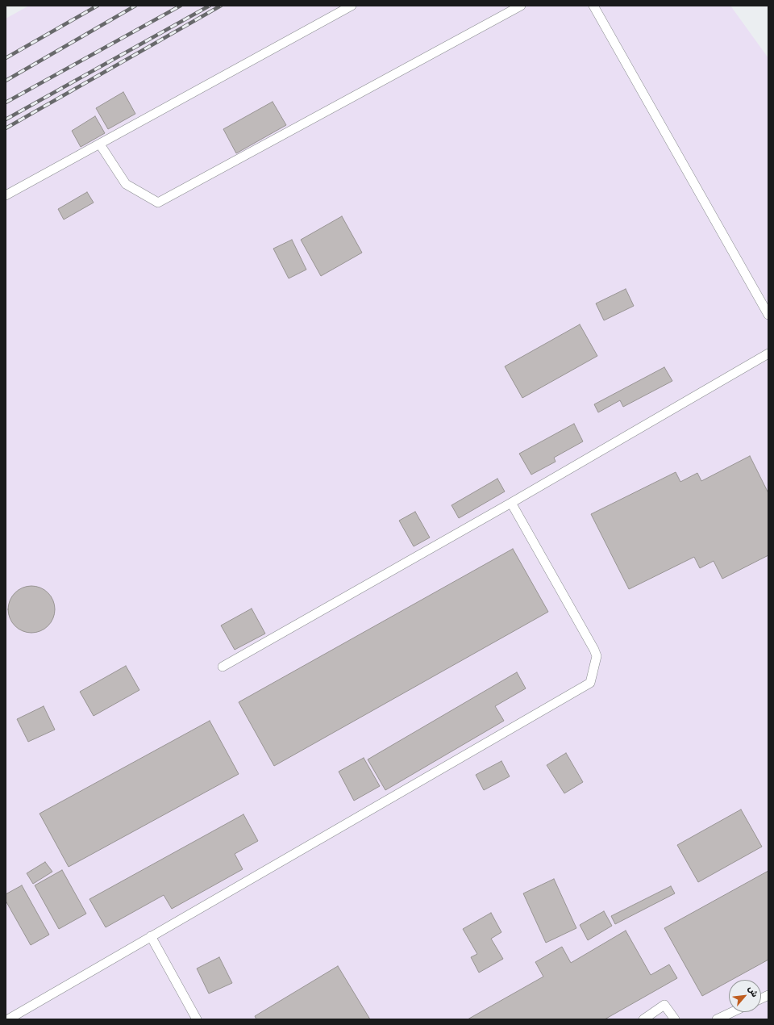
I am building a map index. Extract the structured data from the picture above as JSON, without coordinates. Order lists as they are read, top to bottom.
{
  "north": "top right"
}
